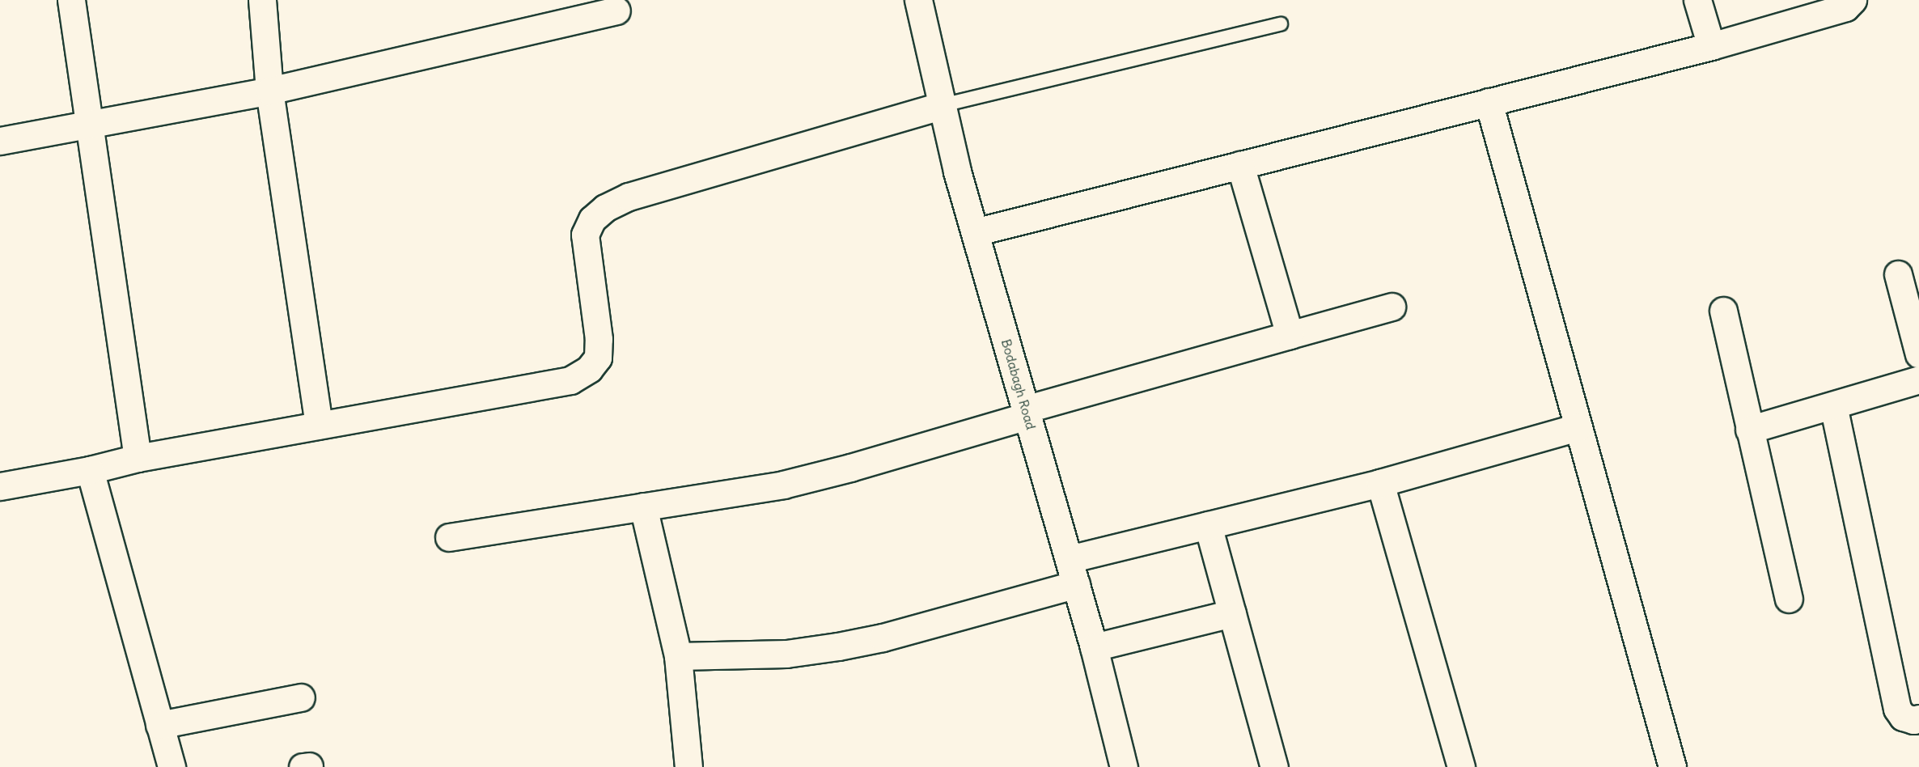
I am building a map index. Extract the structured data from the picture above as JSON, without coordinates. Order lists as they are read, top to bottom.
{
  "streets": {
    "street": ["Bodabagh Road"]
  }
}
